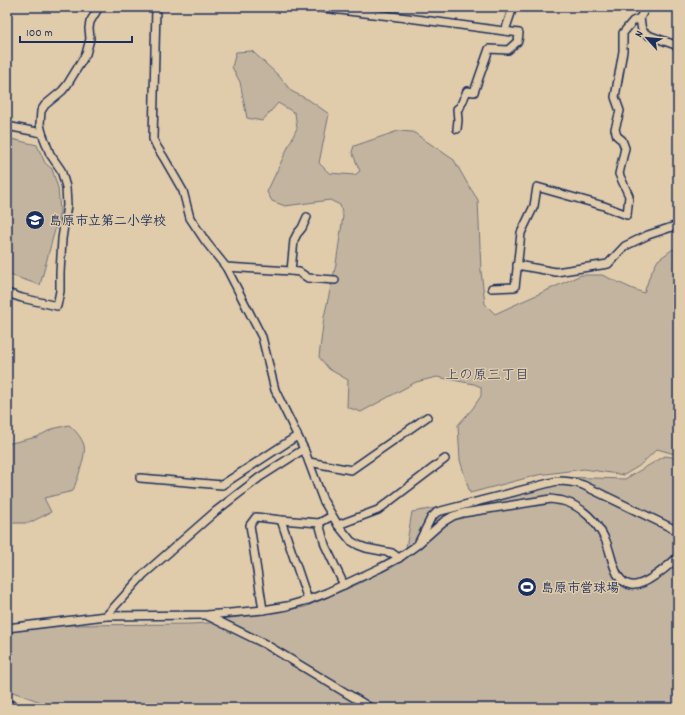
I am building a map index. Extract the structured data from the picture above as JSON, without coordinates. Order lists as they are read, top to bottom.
{
  "districts": ["上の原三丁目"],
  "places": {
    "school or university": ["島原市立第二小学校"],
    "sports": ["島原市営球場"]
  },
  "scale_bar": "100 m",
  "north": "top left"
}
